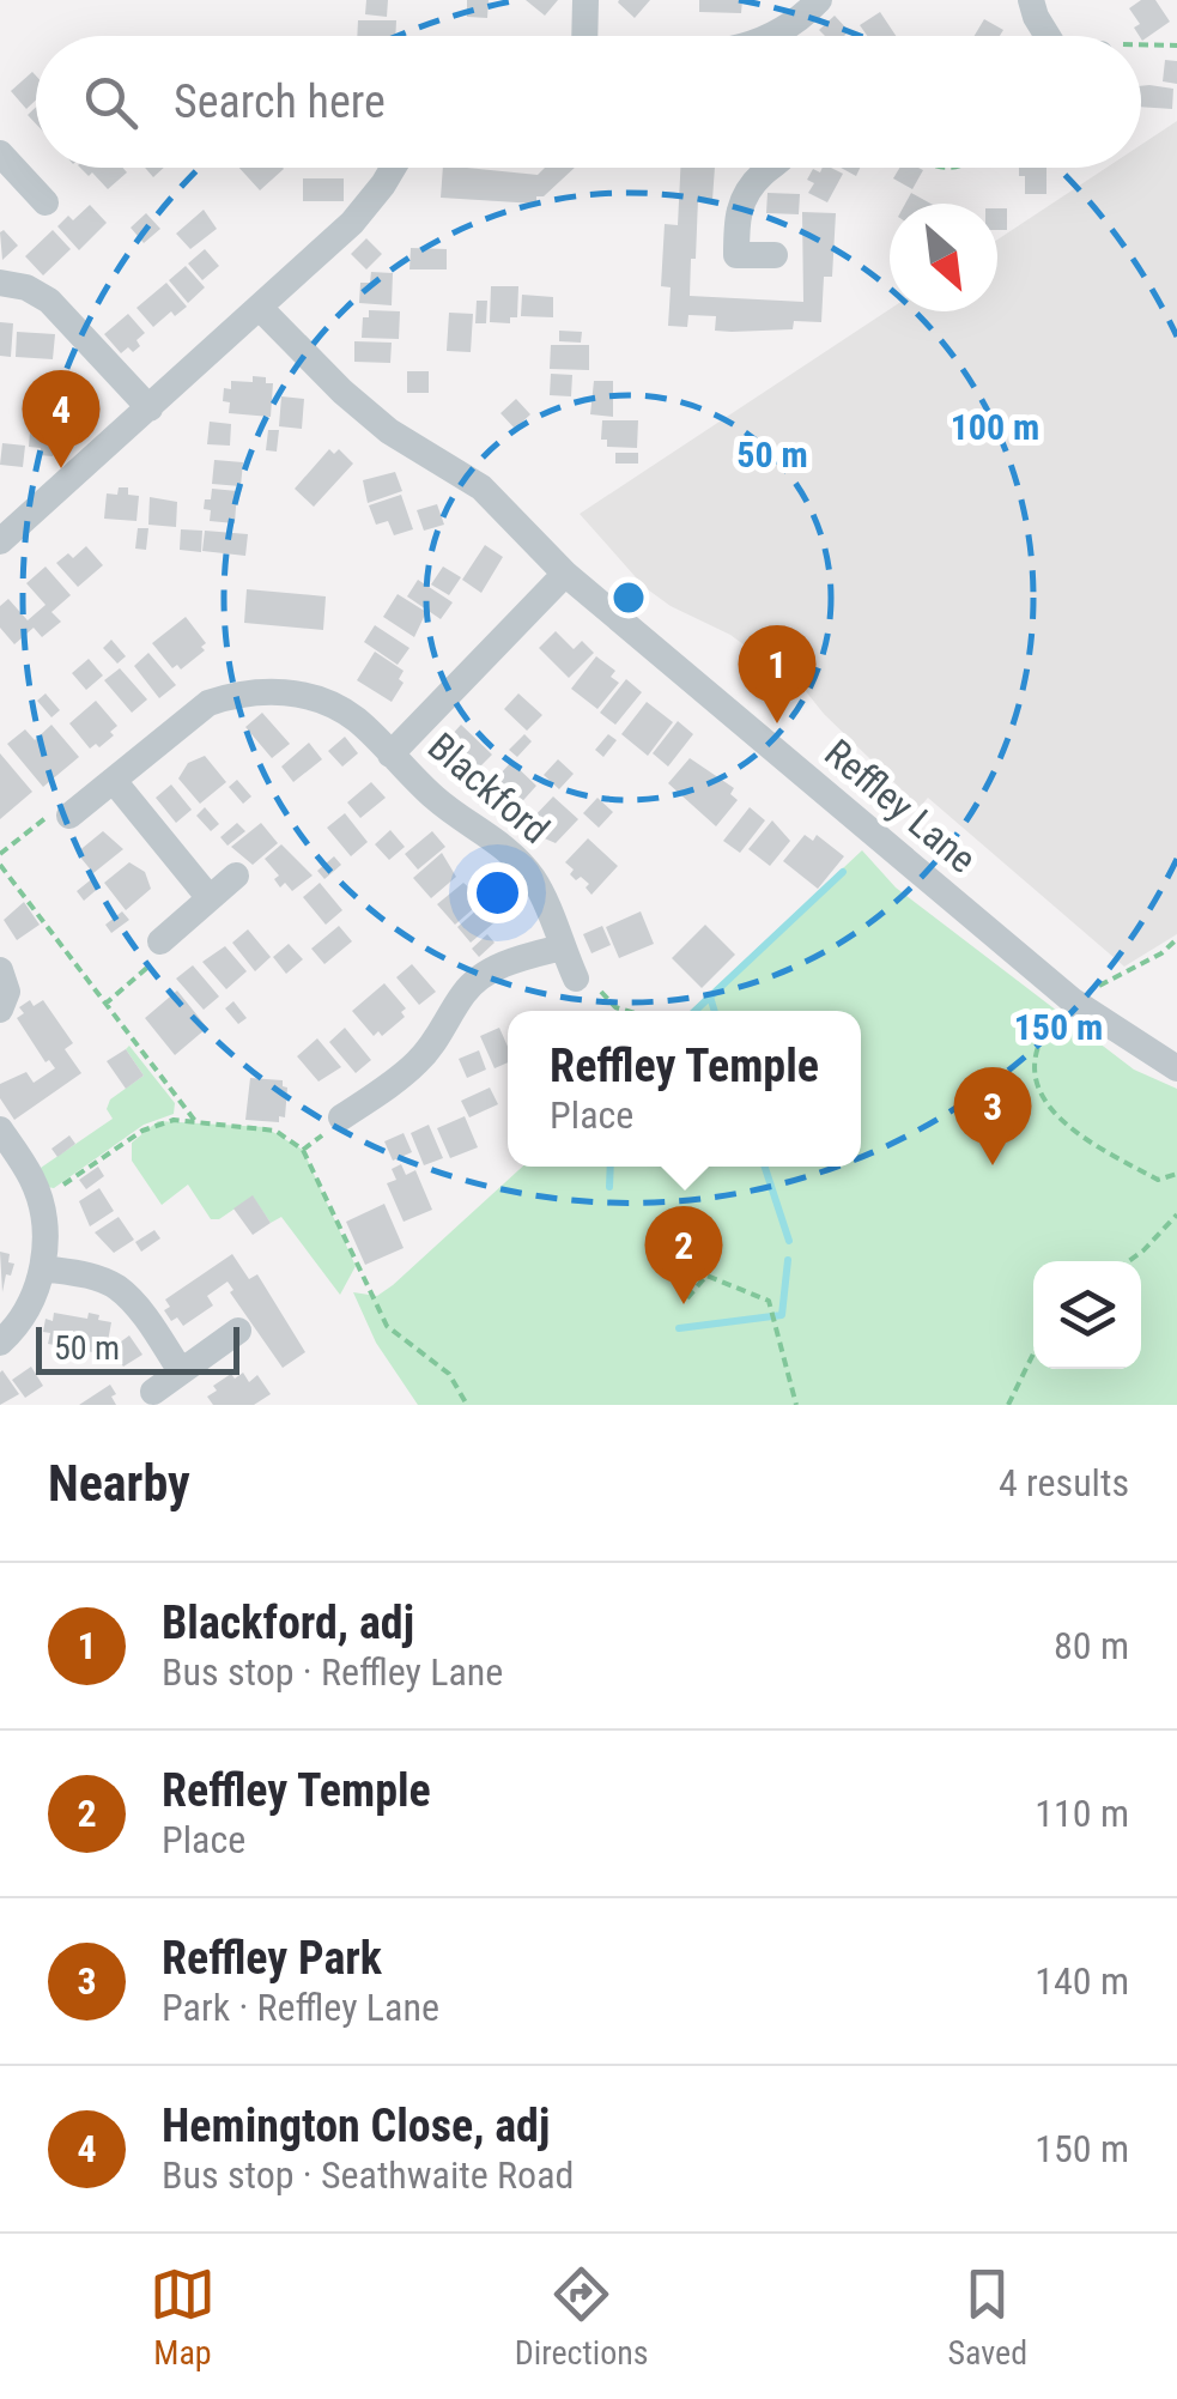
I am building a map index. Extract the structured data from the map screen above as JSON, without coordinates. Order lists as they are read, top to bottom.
{
  "streets": {
    "street": ["Blackford", "Reffley Lane"]
  },
  "crossings": [
    ["Blackford", "Reffley Lane"]
  ],
  "scale_bar": "50 m",
  "north": "bottom right",
  "page": {
    "search": "Search here",
    "pins": [
      "4",
      "1",
      "3",
      "2"
    ],
    "popup": ["Reffley Temple", "Place"],
    "scale": "50 m",
    "heading": ["Nearby", "4 results"],
    "list": [
      {
        "mark": "1",
        "name": "Blackford, adj",
        "note": "Bus stop · Reffley Lane",
        "value": "80 m"
      },
      {
        "mark": "2",
        "name": "Reffley Temple",
        "note": "Place",
        "value": "110 m"
      },
      {
        "mark": "3",
        "name": "Reffley Park",
        "note": "Park · Reffley Lane",
        "value": "140 m"
      },
      {
        "mark": "4",
        "name": "Hemington Close, adj",
        "note": "Bus stop · Seathwaite Road",
        "value": "150 m"
      }
    ],
    "nav": ["Map", "Directions", "Saved"]
  },
  "rings": ["100 m", "50 m", "150 m"]
}
